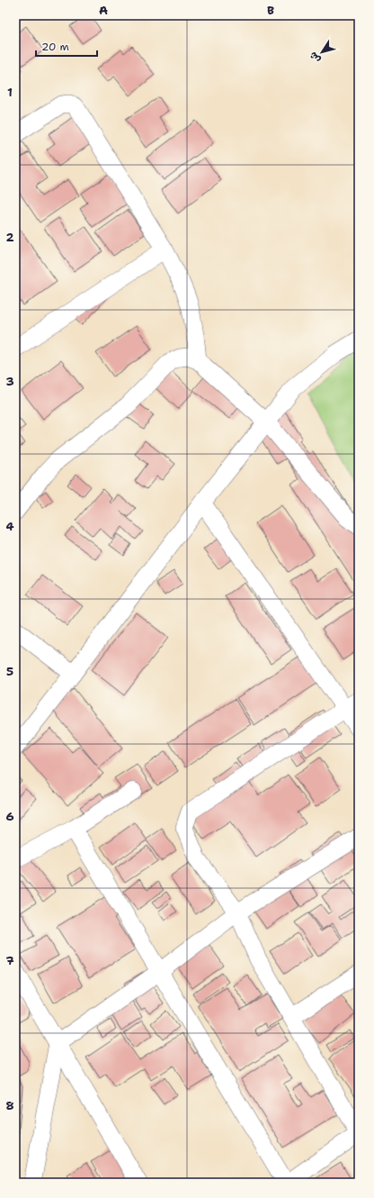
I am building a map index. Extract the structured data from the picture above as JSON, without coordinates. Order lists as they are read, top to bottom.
{
  "scale_bar": "20 m",
  "north": "bottom left",
  "grid": {
    "columns": ["A", "B"],
    "rows": [
      "1",
      "2",
      "3",
      "4",
      "5",
      "6",
      "7",
      "8"
    ]
  }
}
